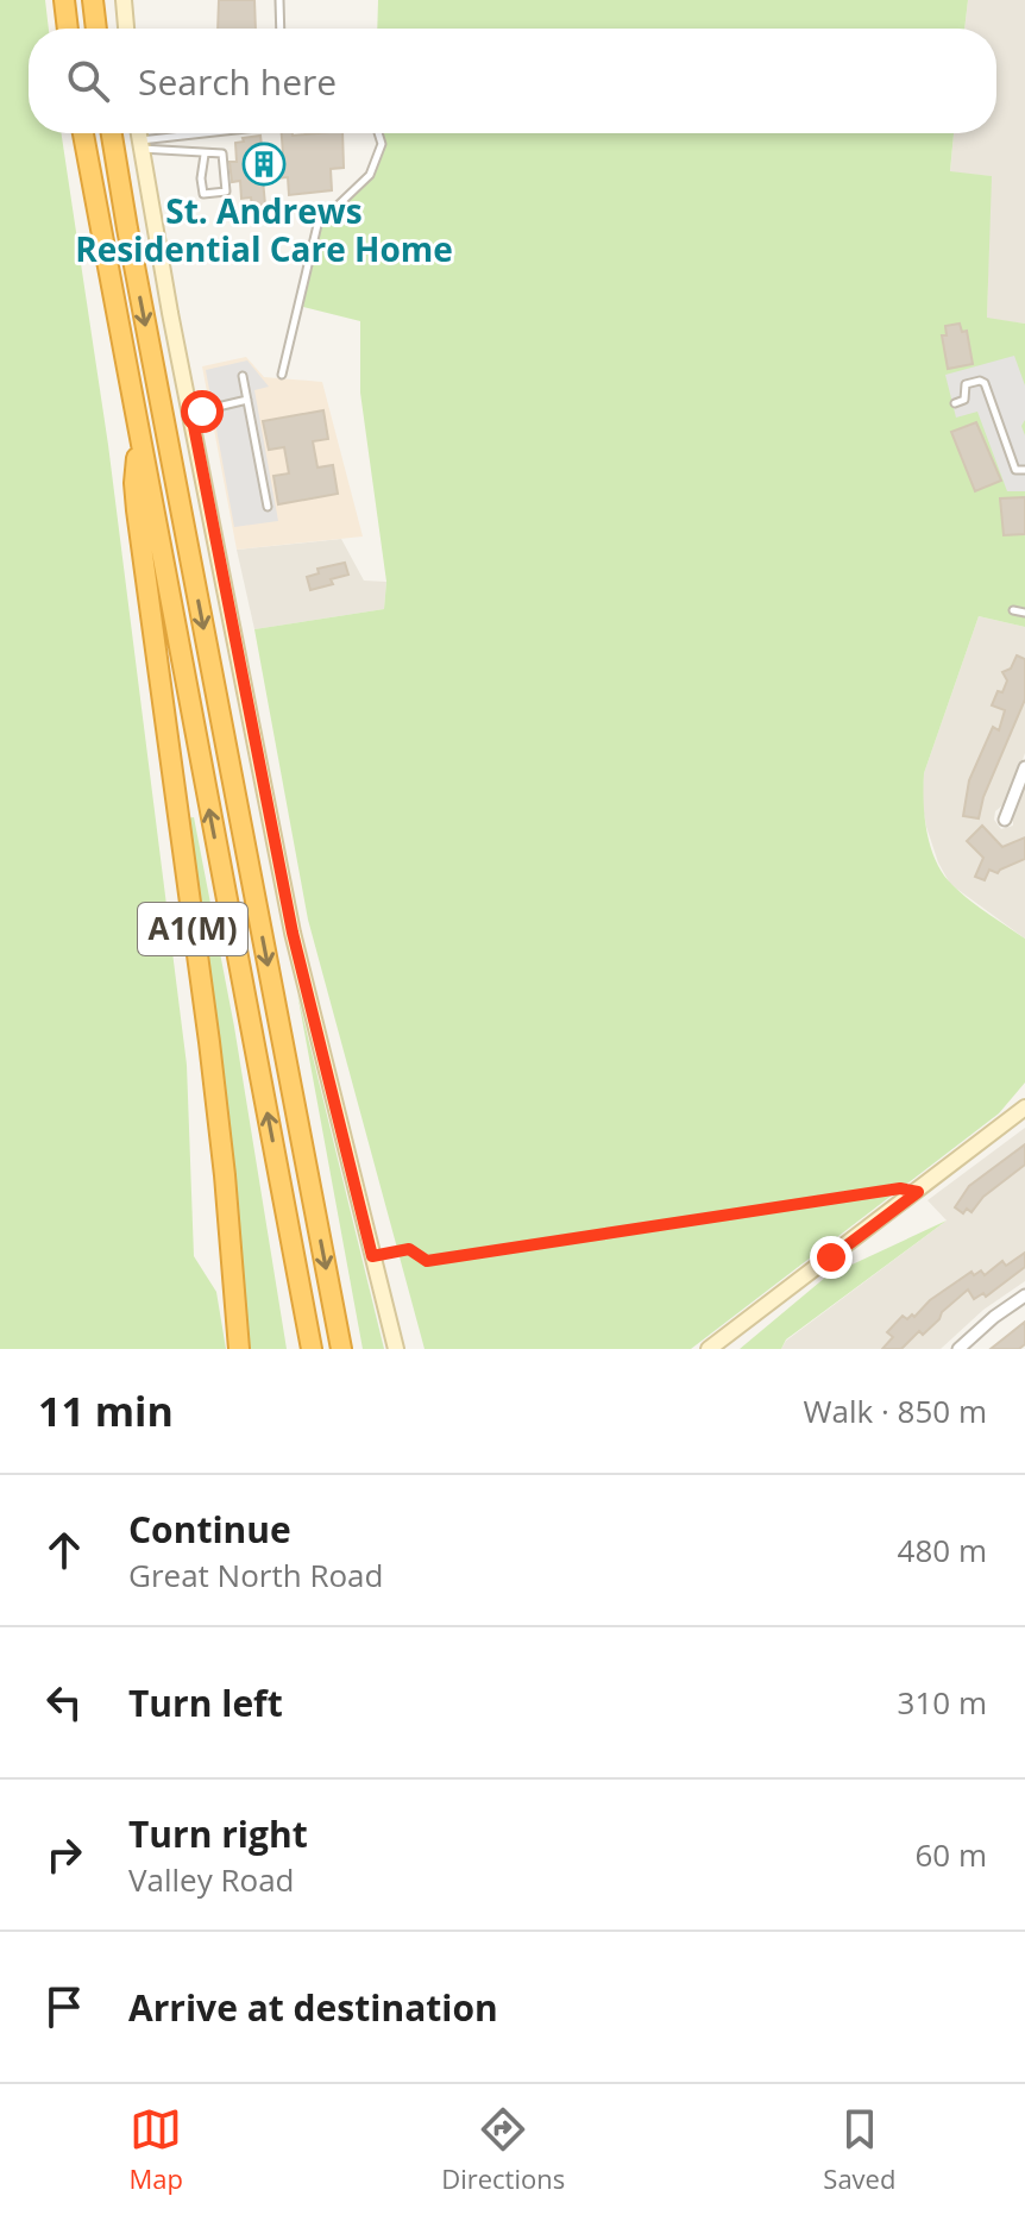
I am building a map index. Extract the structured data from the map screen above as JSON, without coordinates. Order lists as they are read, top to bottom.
{
  "streets": {
    "highway": ["A1(M)"]
  },
  "places": {
    "building": ["St. Andrews Residential Care Home"]
  },
  "page": {
    "search": "Search here",
    "heading": ["11 min", "Walk · 850 m"],
    "list": [
      ["Continue", "Great North Road", "480 m"],
      ["Turn left", "310 m"],
      ["Turn right", "Valley Road", "60 m"],
      "Arrive at destination"
    ],
    "nav": ["Map", "Directions", "Saved"]
  }
}
